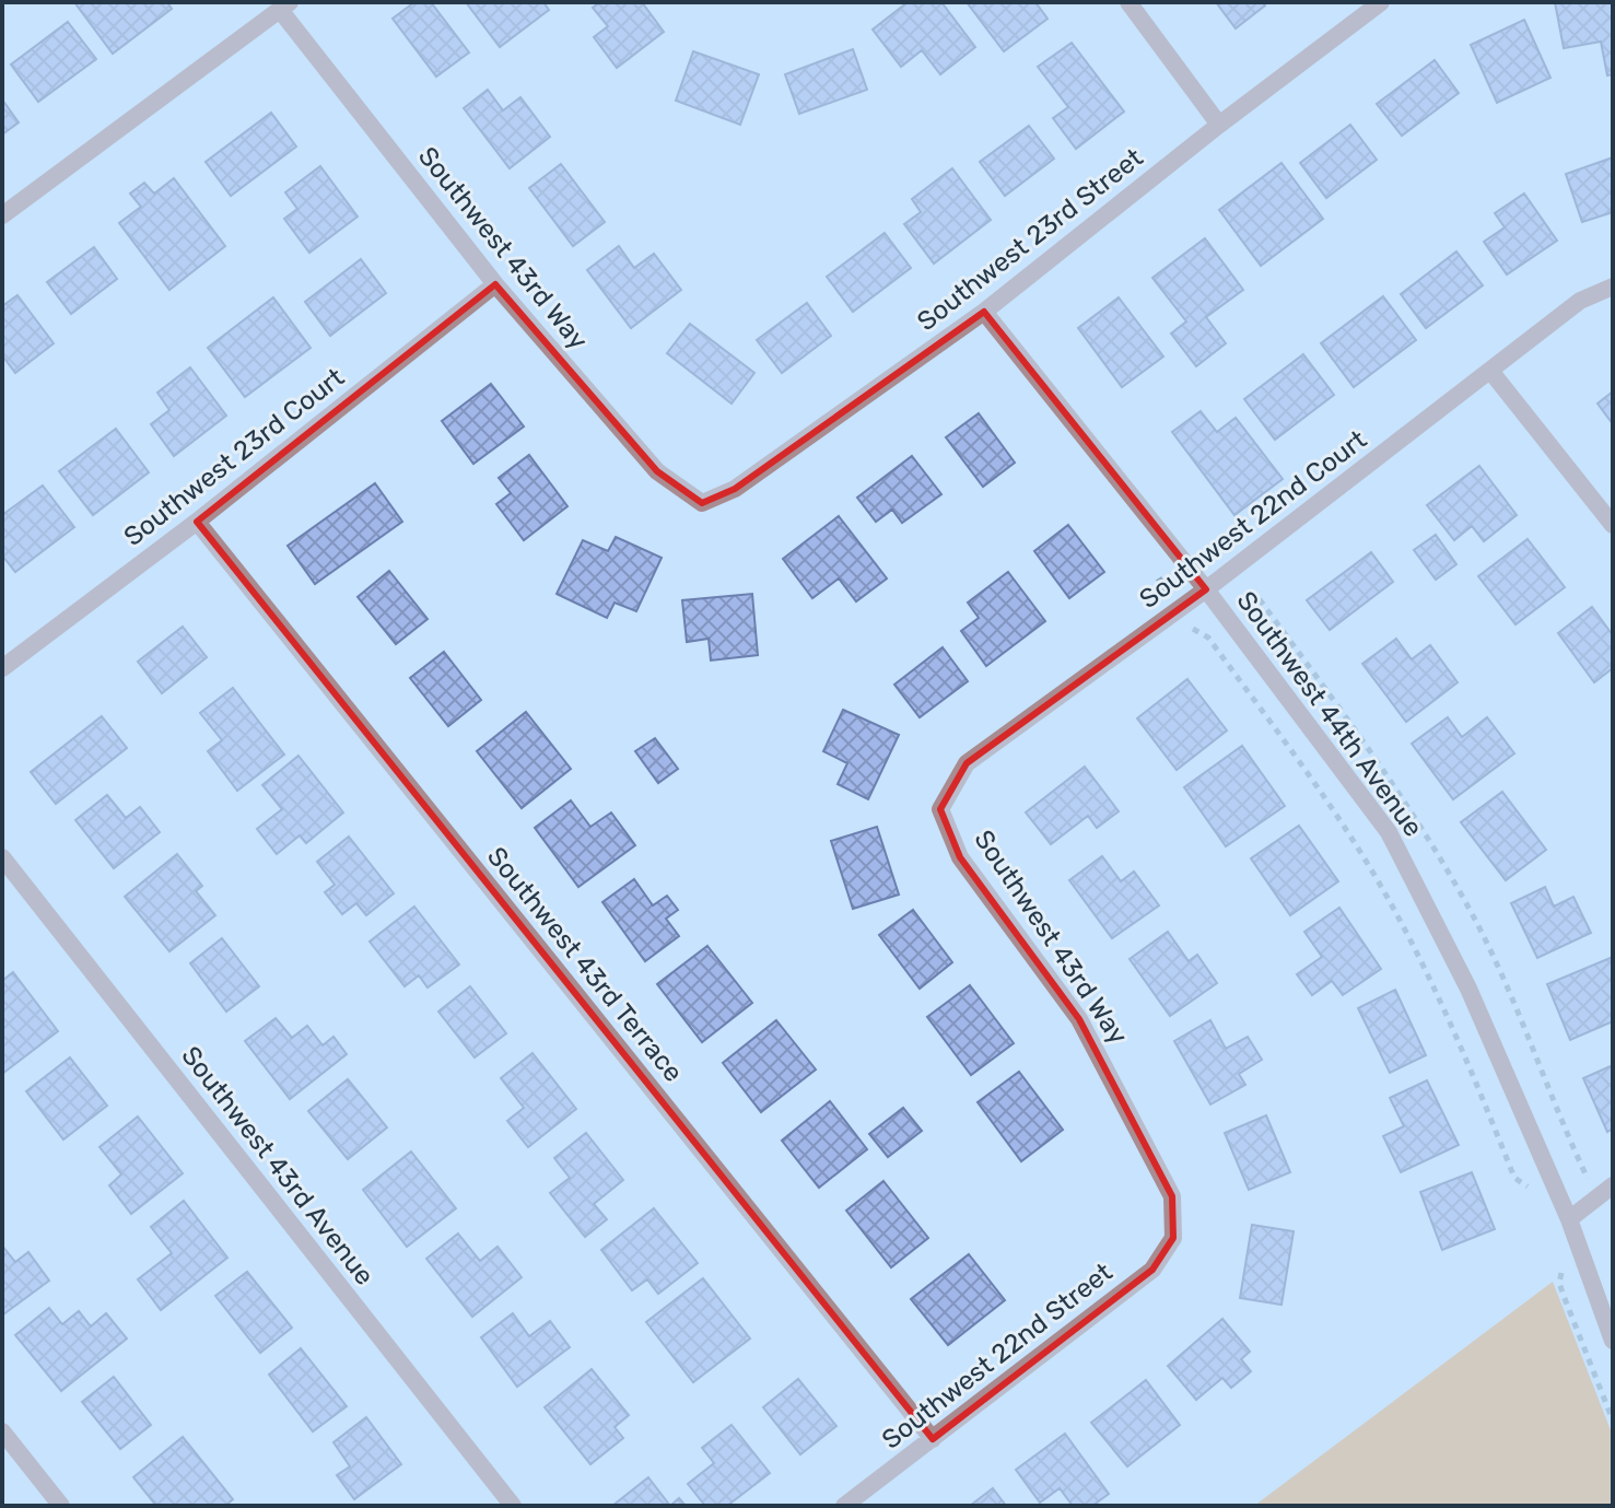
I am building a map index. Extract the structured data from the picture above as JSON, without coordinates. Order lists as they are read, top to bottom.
{
  "streets": {
    "street": [
      "Southwest 23rd Street",
      "Southwest 43rd Way",
      "Southwest 23rd Court",
      "Southwest 22nd Court",
      "Southwest 44th Avenue",
      "Southwest 43rd Terrace",
      "Southwest 43rd Avenue",
      "Southwest 22nd Street"
    ]
  },
  "crossings": [
    ["Southwest 23rd Street", "Southwest 43rd Way"],
    ["Southwest 23rd Street", "Southwest 44th Avenue"],
    ["Southwest 43rd Way", "Southwest 23rd Court"],
    ["Southwest 43rd Way", "Southwest 22nd Court"],
    ["Southwest 43rd Way", "Southwest 22nd Street"],
    ["Southwest 23rd Court", "Southwest 43rd Terrace"],
    ["Southwest 22nd Court", "Southwest 44th Avenue"],
    ["Southwest 43rd Terrace", "Southwest 22nd Street"]
  ]
}
